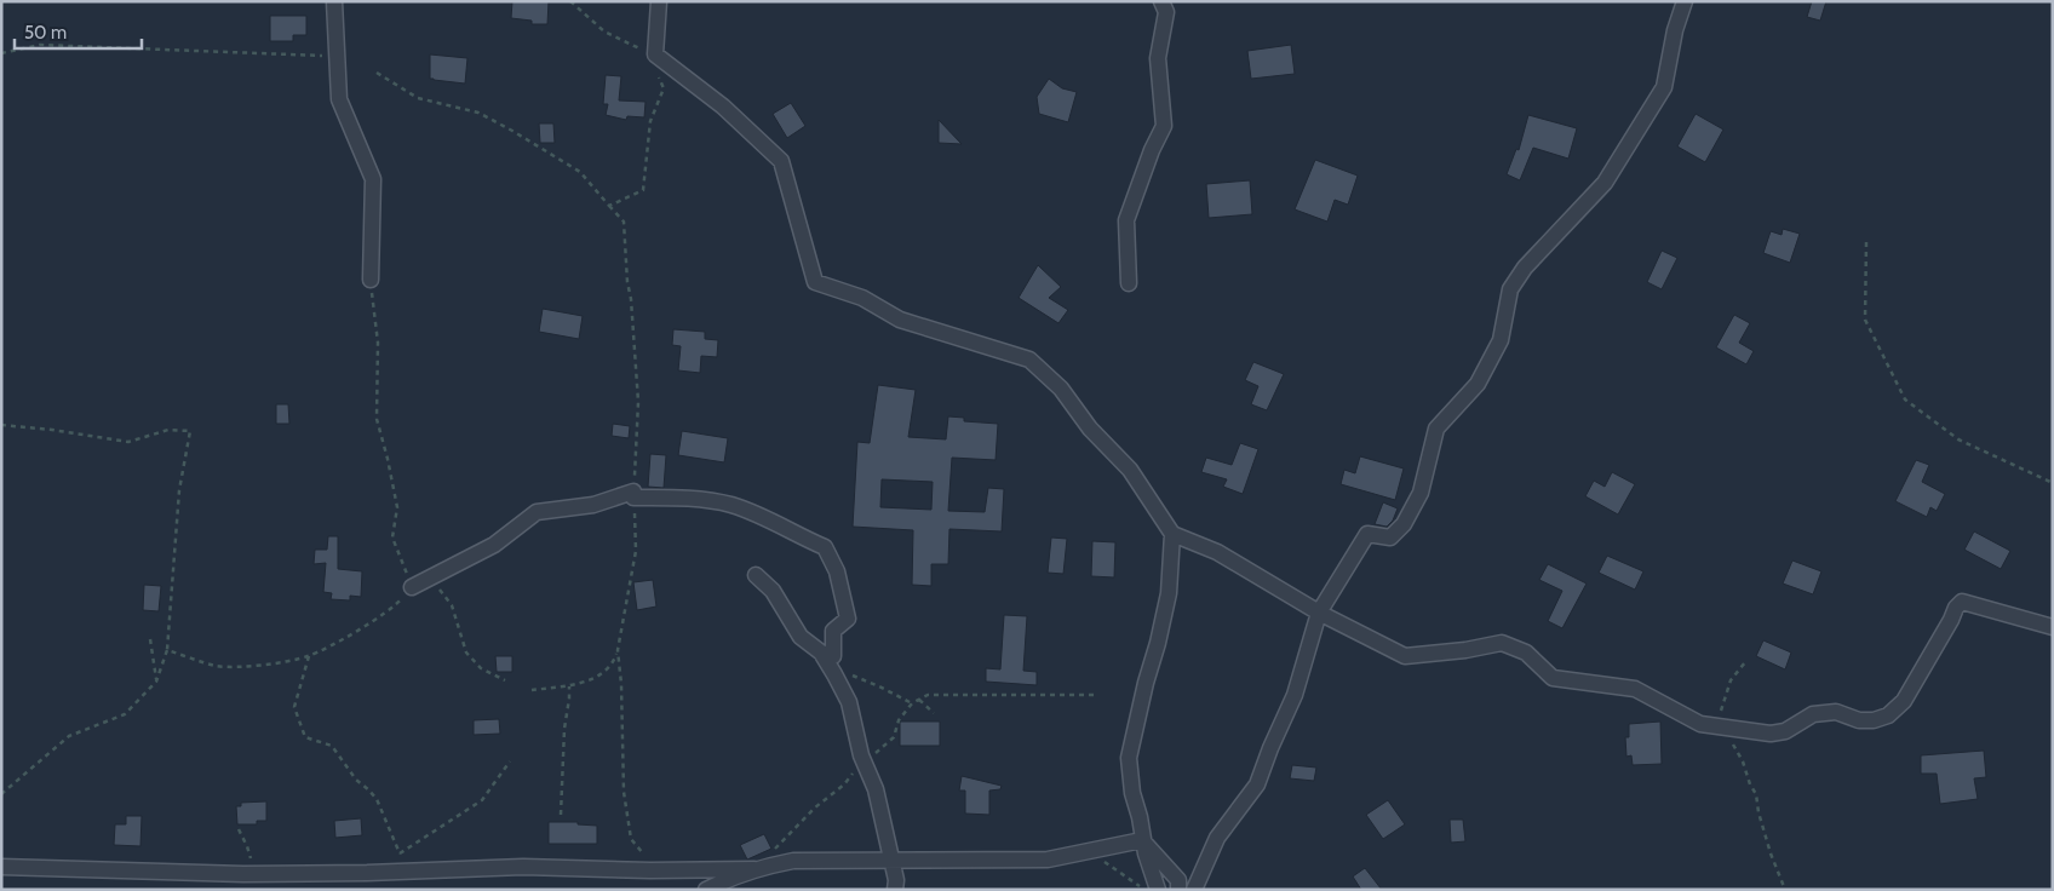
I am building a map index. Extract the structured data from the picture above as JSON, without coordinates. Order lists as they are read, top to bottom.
{
  "scale_bar": "50 m"
}
